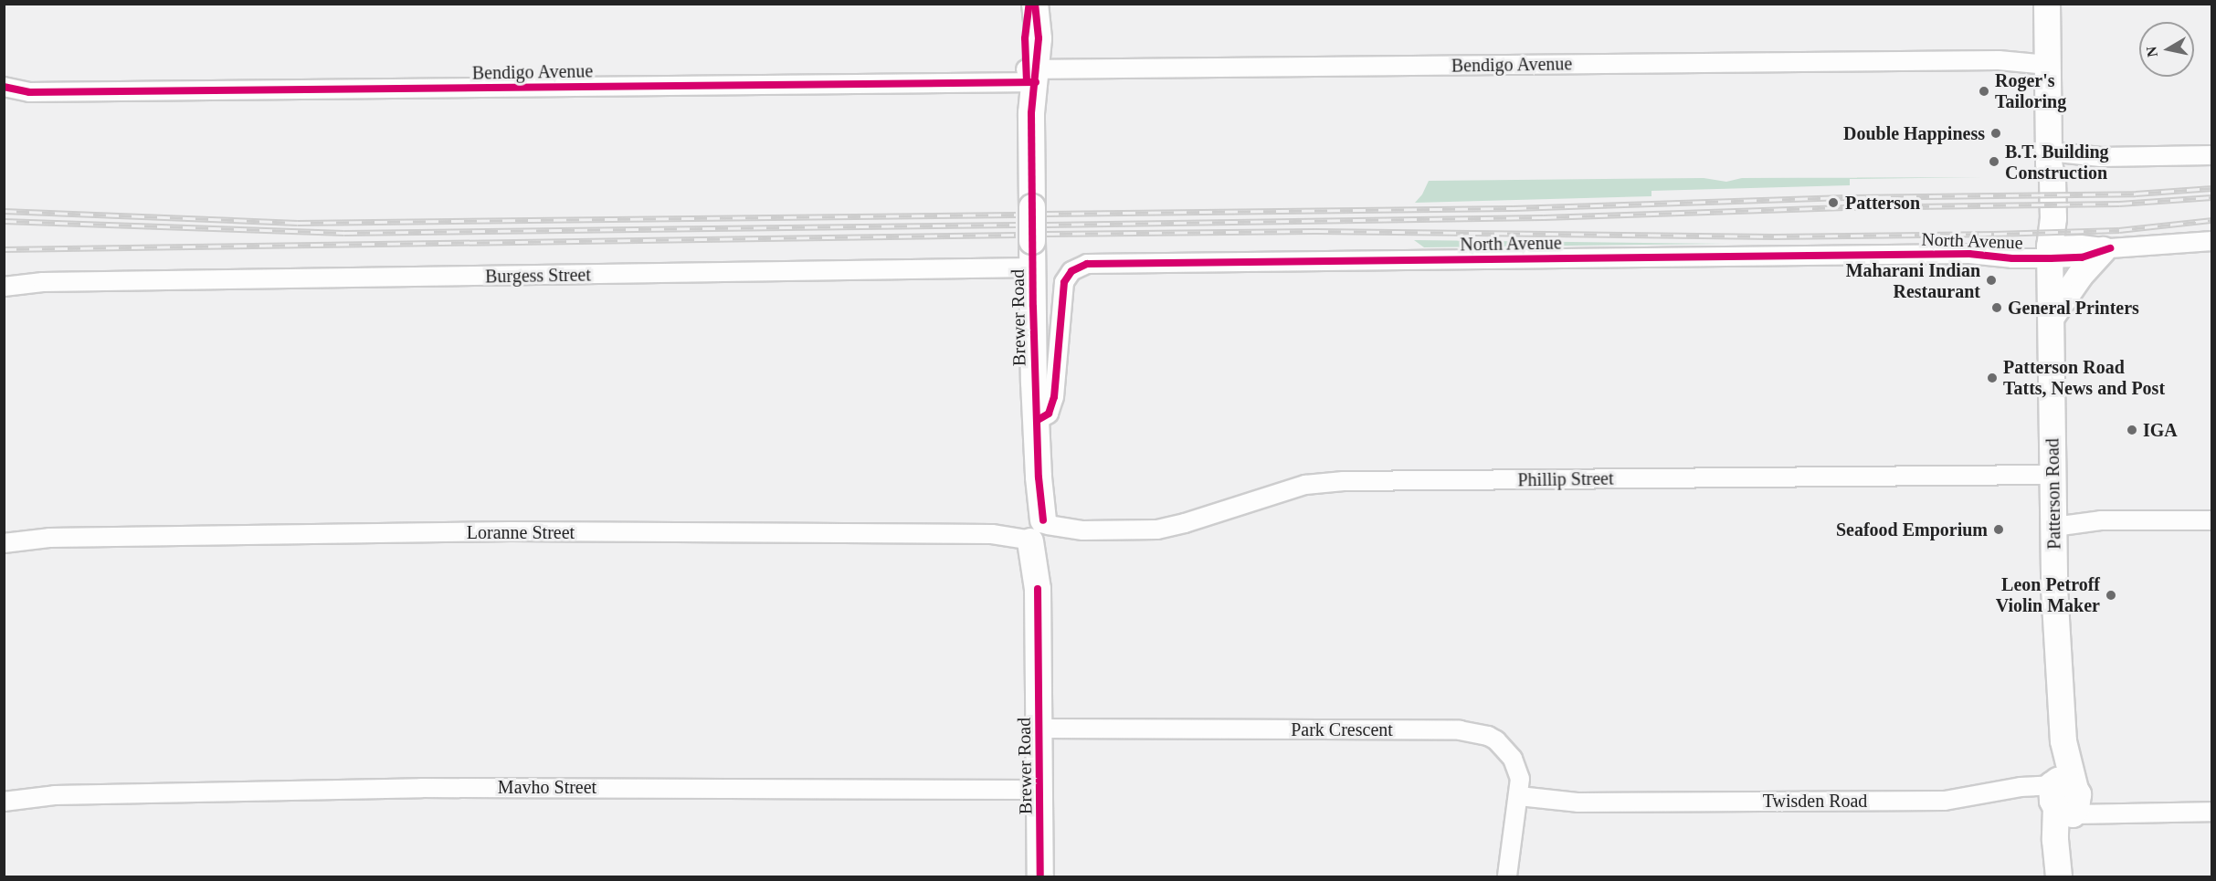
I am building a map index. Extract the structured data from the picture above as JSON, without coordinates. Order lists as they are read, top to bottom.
{
  "streets": {
    "street": [
      "Bendigo Avenue",
      "North Avenue",
      "Burgess Street",
      "Brewer Road",
      "Phillip Street",
      "Patterson Road",
      "Loranne Street",
      "Park Crescent",
      "Mavho Street",
      "Twisden Road"
    ]
  },
  "crossings": [
    ["Bendigo Avenue", "Brewer Road"],
    ["Bendigo Avenue", "Patterson Road"],
    ["North Avenue", "Brewer Road"],
    ["North Avenue", "Patterson Road"],
    ["Burgess Street", "Brewer Road"],
    ["Brewer Road", "Phillip Street"],
    ["Brewer Road", "Loranne Street"],
    ["Brewer Road", "Park Crescent"],
    ["Brewer Road", "Mavho Street"],
    ["Phillip Street", "Patterson Road"],
    ["Phillip Street", "Loranne Street"],
    ["Patterson Road", "Twisden Road"],
    ["Park Crescent", "Twisden Road"]
  ],
  "places": [
    "Roger's Tailoring",
    "Double Happiness",
    "B.T. Building Construction",
    "Patterson",
    "Maharani Indian Restaurant",
    "General Printers",
    "Patterson Road Tatts, News and Post",
    "IGA",
    "Seafood Emporium",
    "Leon Petroff Violin Maker"
  ],
  "north": "left"
}
